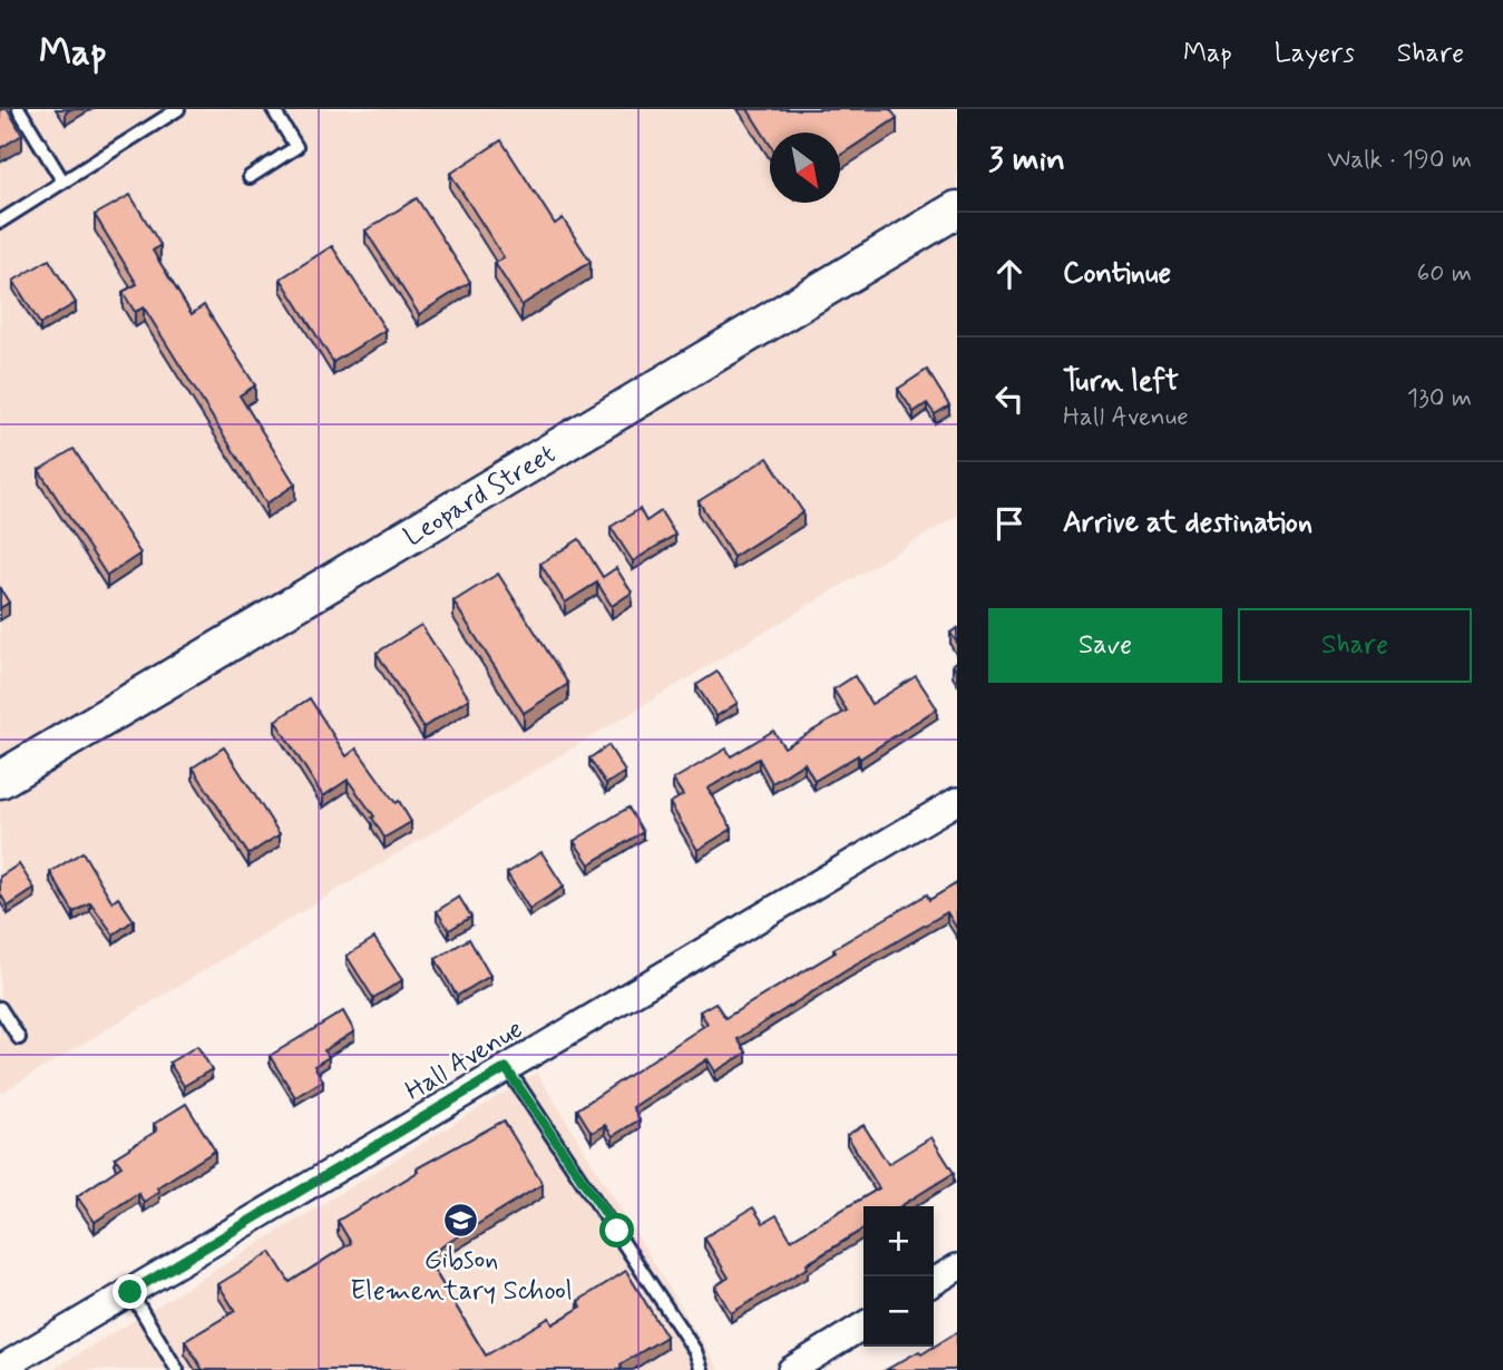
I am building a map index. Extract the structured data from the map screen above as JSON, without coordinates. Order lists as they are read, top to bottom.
{
  "streets": {
    "main road": ["Leopard Street"],
    "street": ["Hall Avenue"]
  },
  "places": {
    "school or university": ["Gibson Elementary School"]
  },
  "north": "bottom right",
  "page": {
    "header": "Map",
    "nav": ["Map", "Layers", "Share"],
    "heading": ["3 min", "Walk · 190 m"],
    "list": [
      ["Continue", "60 m"],
      ["Turn left", "Hall Avenue", "130 m"],
      "Arrive at destination"
    ],
    "buttons": ["Save", "Share"],
    "map_buttons": ["+", "−"]
  }
}
